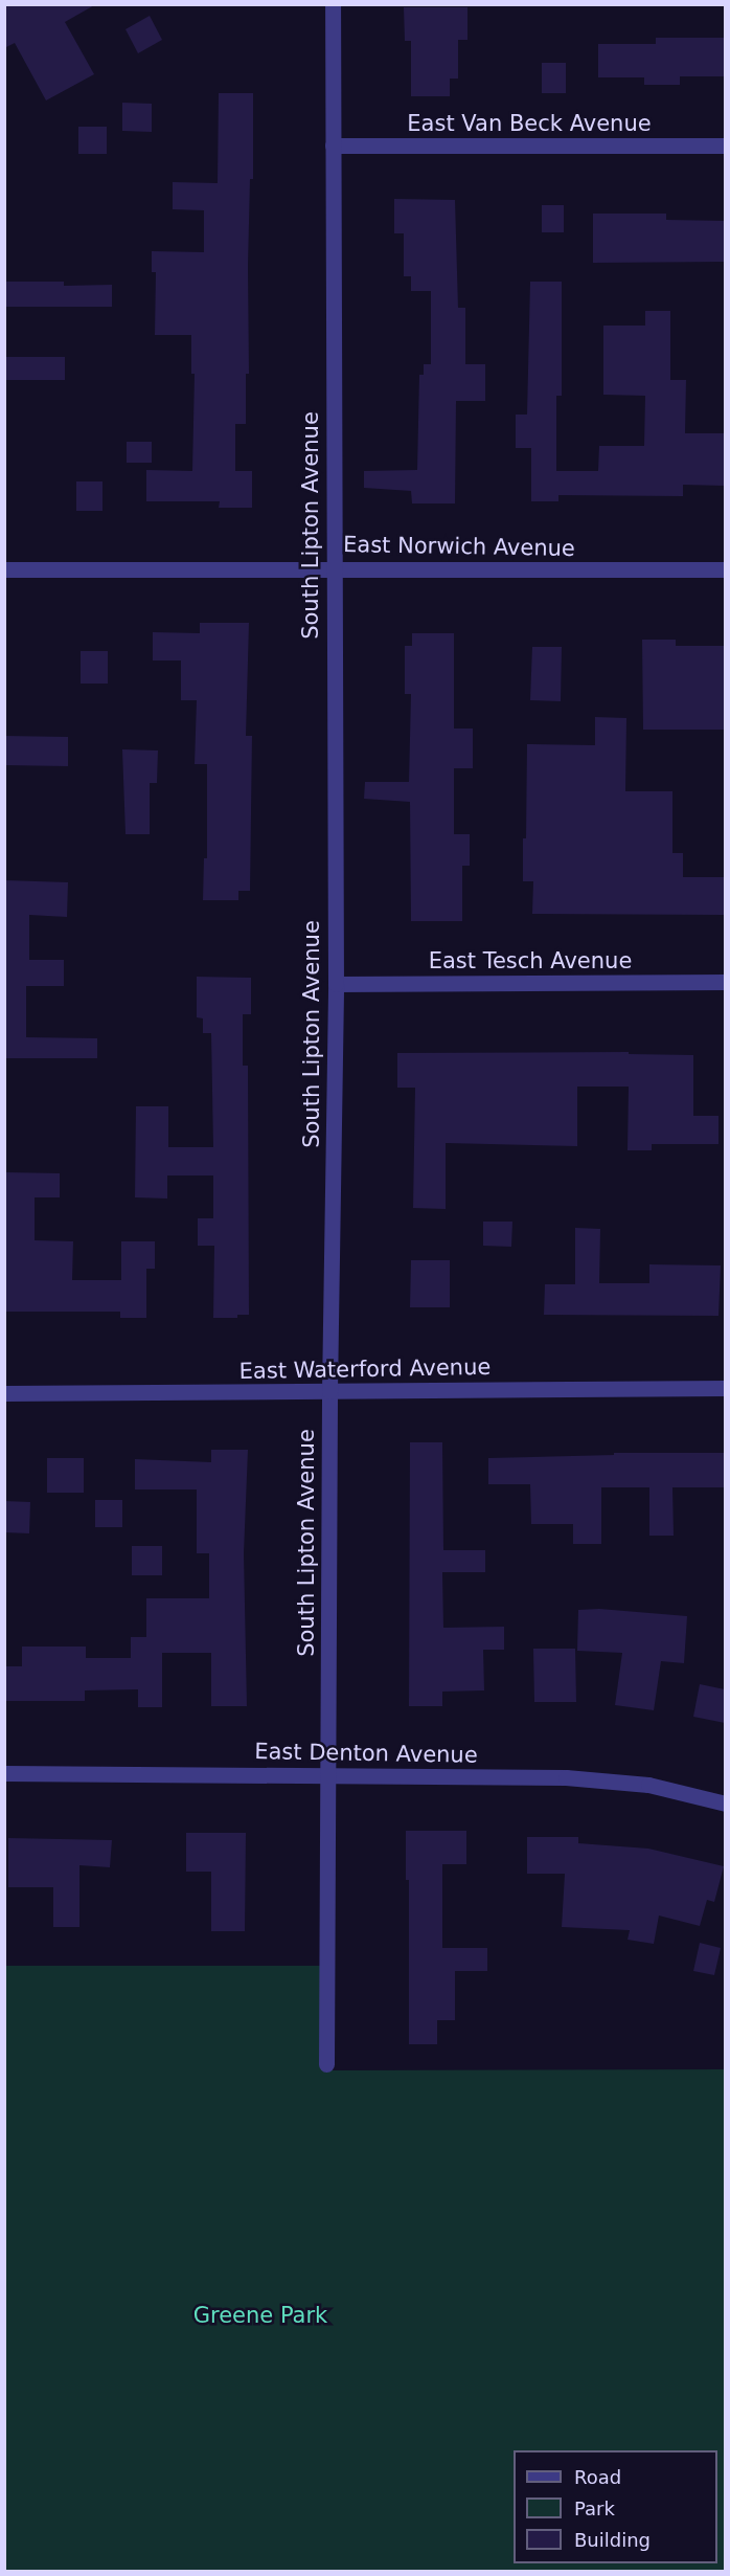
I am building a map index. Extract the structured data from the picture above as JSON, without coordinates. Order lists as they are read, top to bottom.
{
  "streets": {
    "street": [
      "East Van Beck Avenue",
      "South Lipton Avenue",
      "East Norwich Avenue",
      "East Tesch Avenue",
      "East Waterford Avenue",
      "East Denton Avenue"
    ]
  },
  "crossings": [
    ["East Van Beck Avenue", "South Lipton Avenue"],
    ["South Lipton Avenue", "East Norwich Avenue"],
    ["South Lipton Avenue", "East Tesch Avenue"],
    ["South Lipton Avenue", "East Waterford Avenue"],
    ["South Lipton Avenue", "East Denton Avenue"]
  ],
  "parks": ["Greene Park"],
  "legend": ["Road", "Park", "Building"]
}
